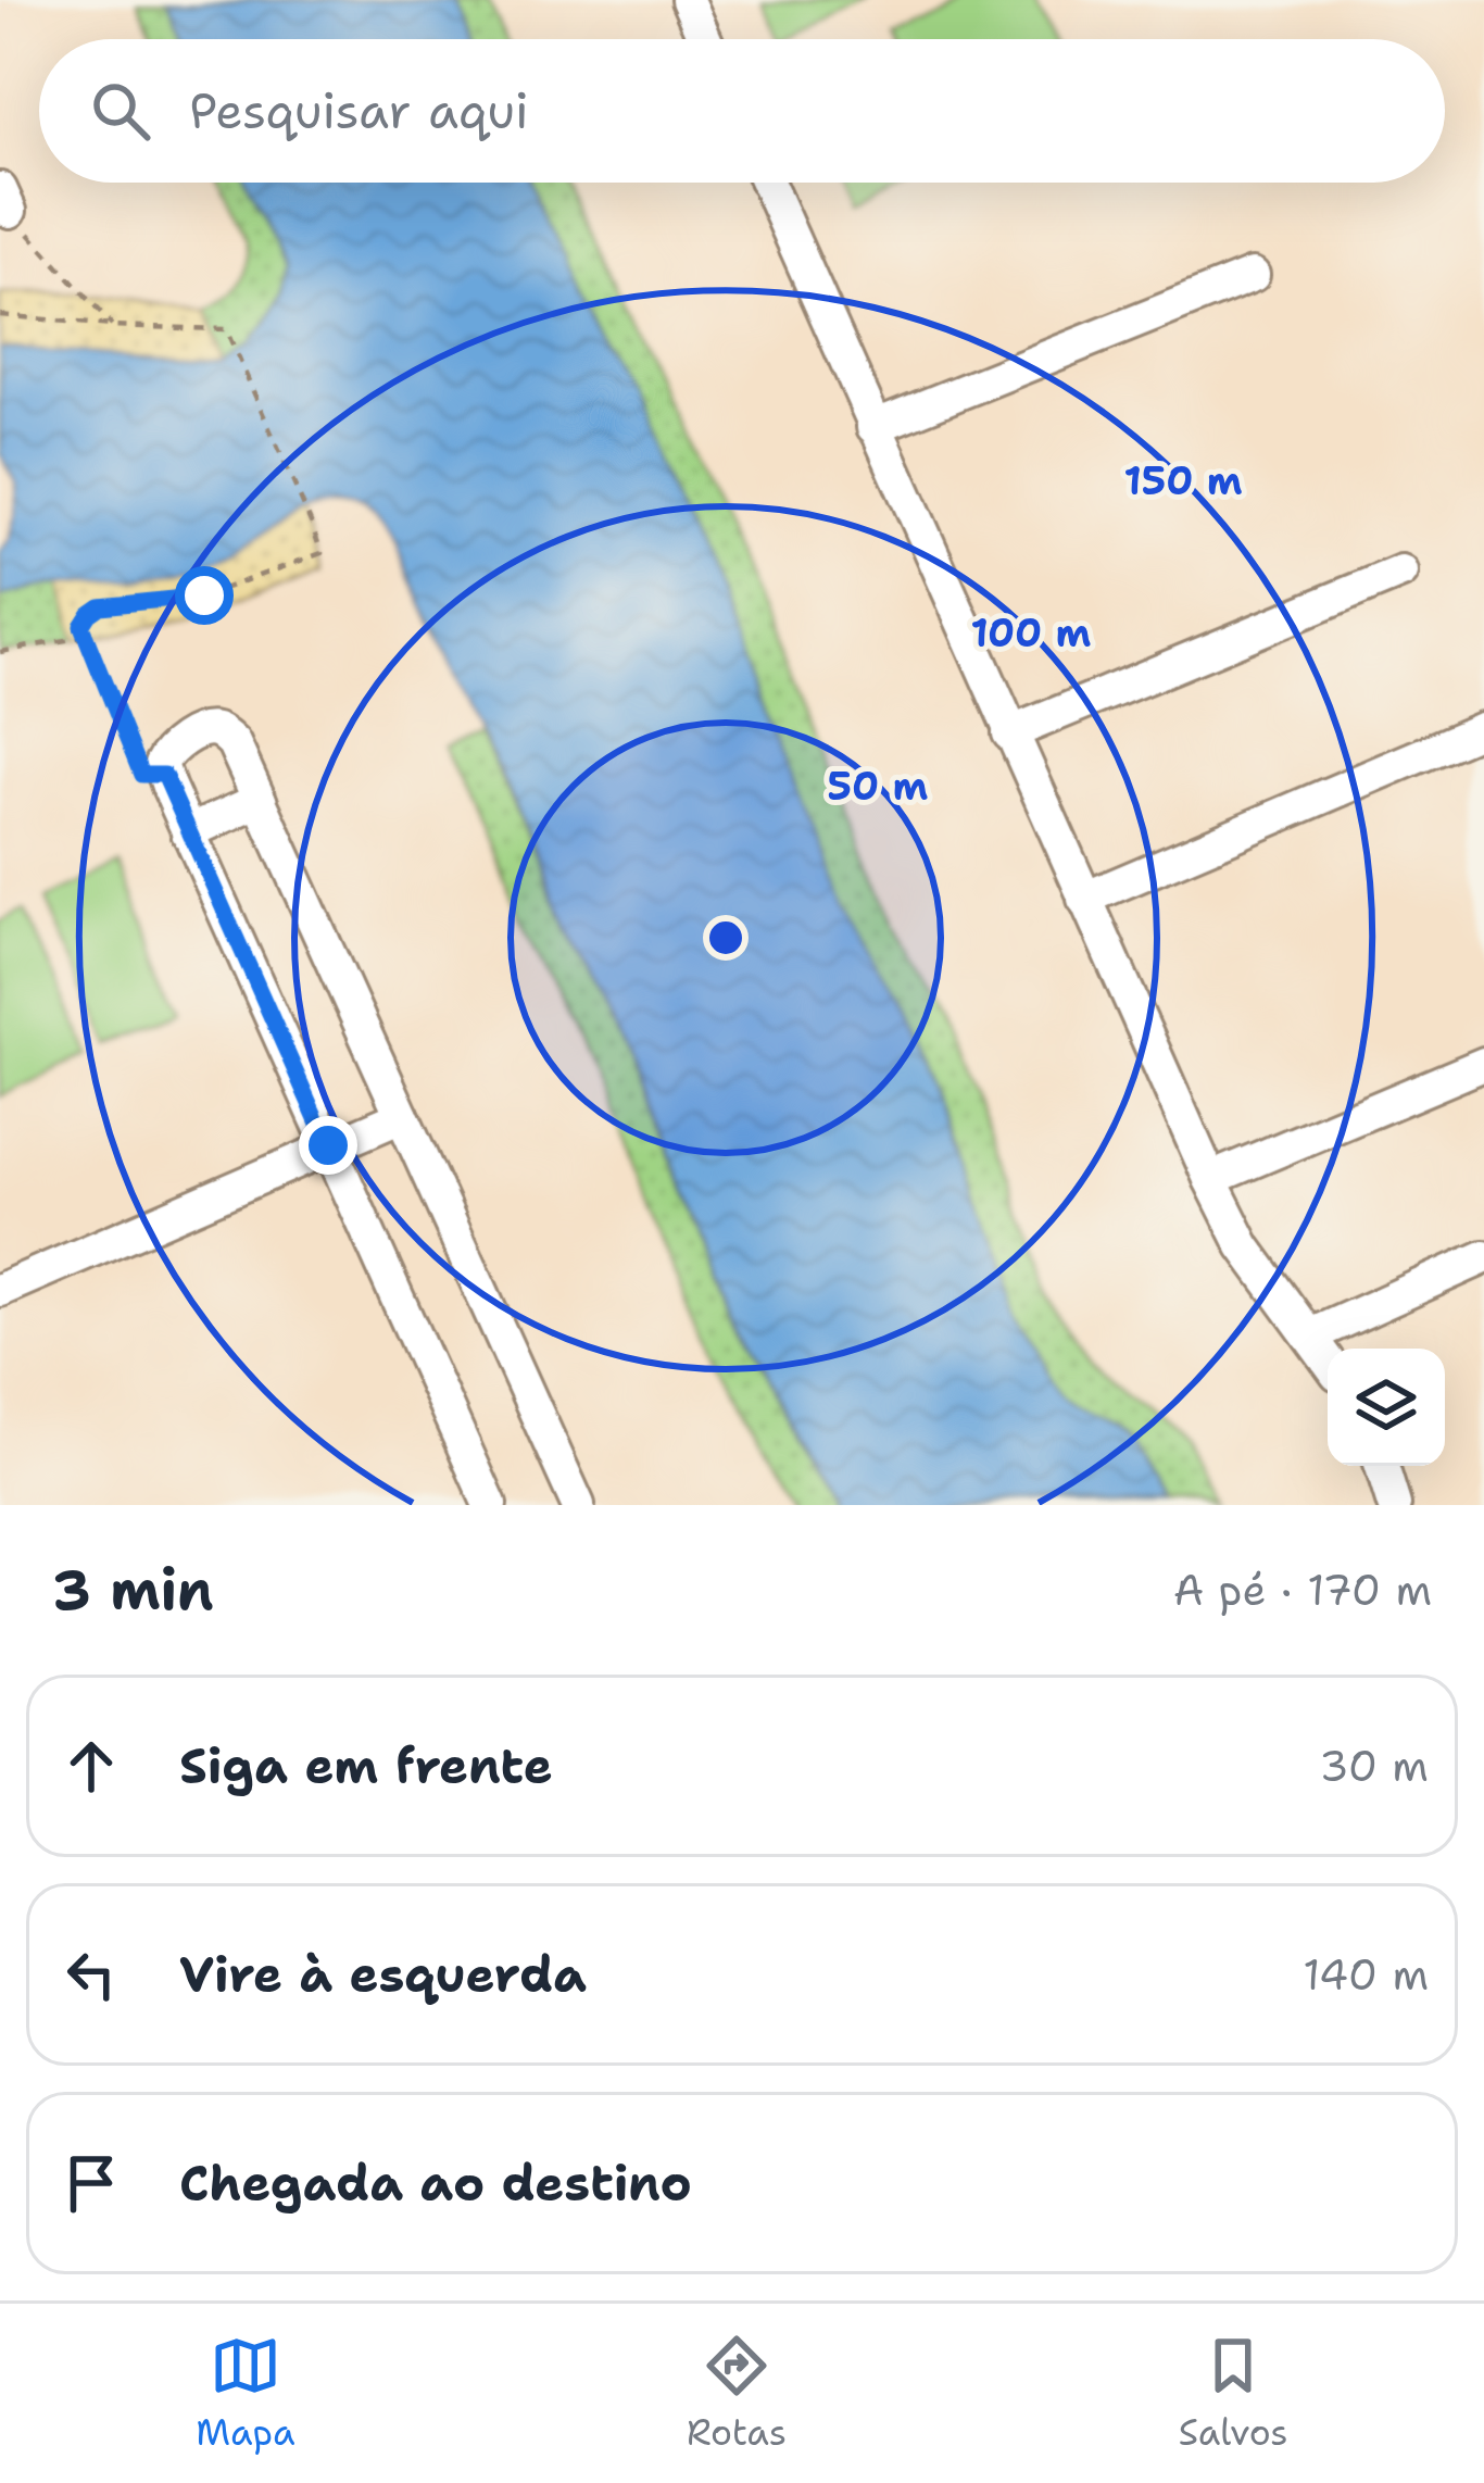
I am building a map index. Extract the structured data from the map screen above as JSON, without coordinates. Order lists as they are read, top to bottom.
{
  "page": {
    "search": "Pesquisar aqui",
    "heading": ["3 min", "A pé · 170 m"],
    "list": [
      ["Siga em frente", "30 m"],
      ["Vire à esquerda", "140 m"],
      "Chegada ao destino"
    ],
    "nav": ["Mapa", "Rotas", "Salvos"]
  },
  "rings": ["150 m", "100 m", "50 m"]
}
